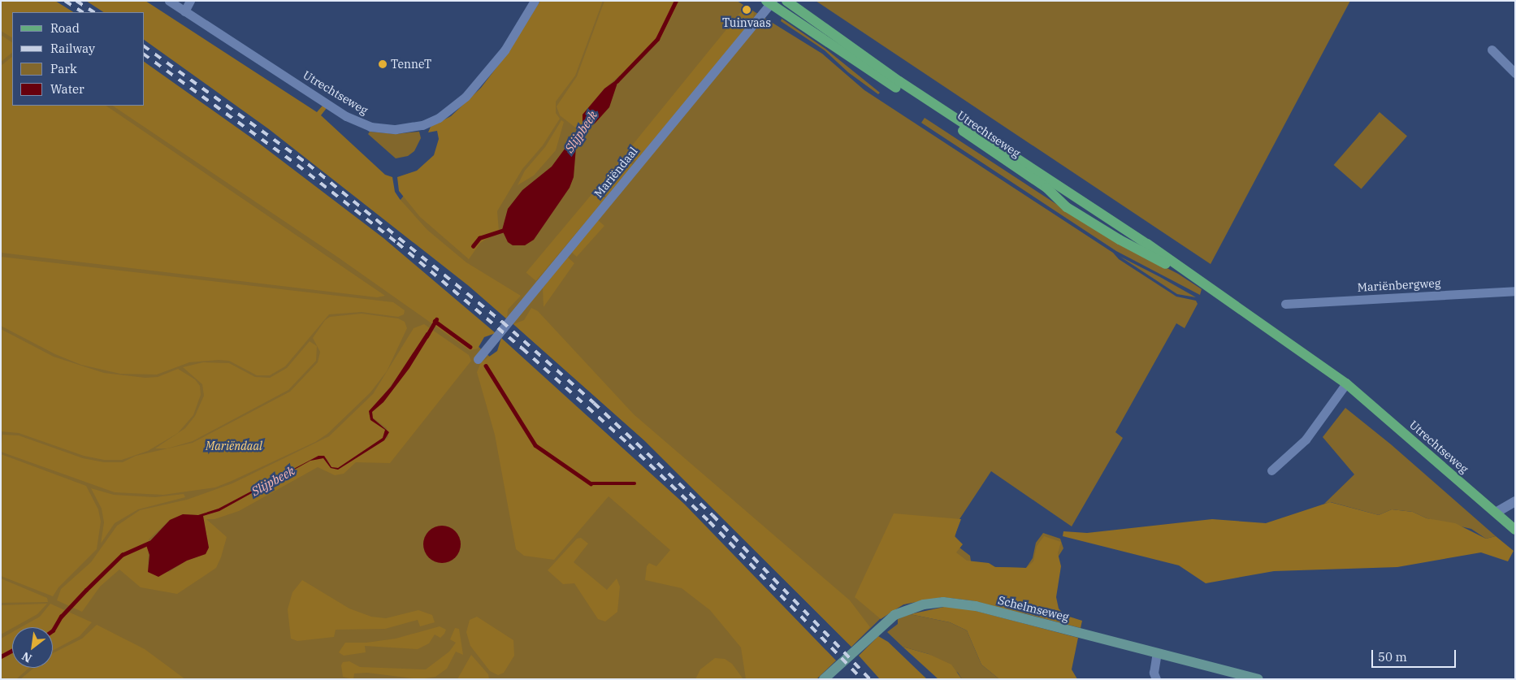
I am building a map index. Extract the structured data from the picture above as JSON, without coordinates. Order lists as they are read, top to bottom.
{
  "streets": {
    "main road": ["Utrechtseweg", "Schelmseweg"],
    "street": ["Mariëndaal", "Mariënbergweg"]
  },
  "crossings": [
    ["Utrechtseweg", "Mariëndaal"]
  ],
  "water": ["Slijpbeek"],
  "parks": ["Mariëndaal"],
  "places": ["Tuinvaas", "TenneT"],
  "legend": [
    "Road",
    "Railway",
    "Park",
    "Water"
  ],
  "scale_bar": "50 m",
  "north": "bottom left"
}
